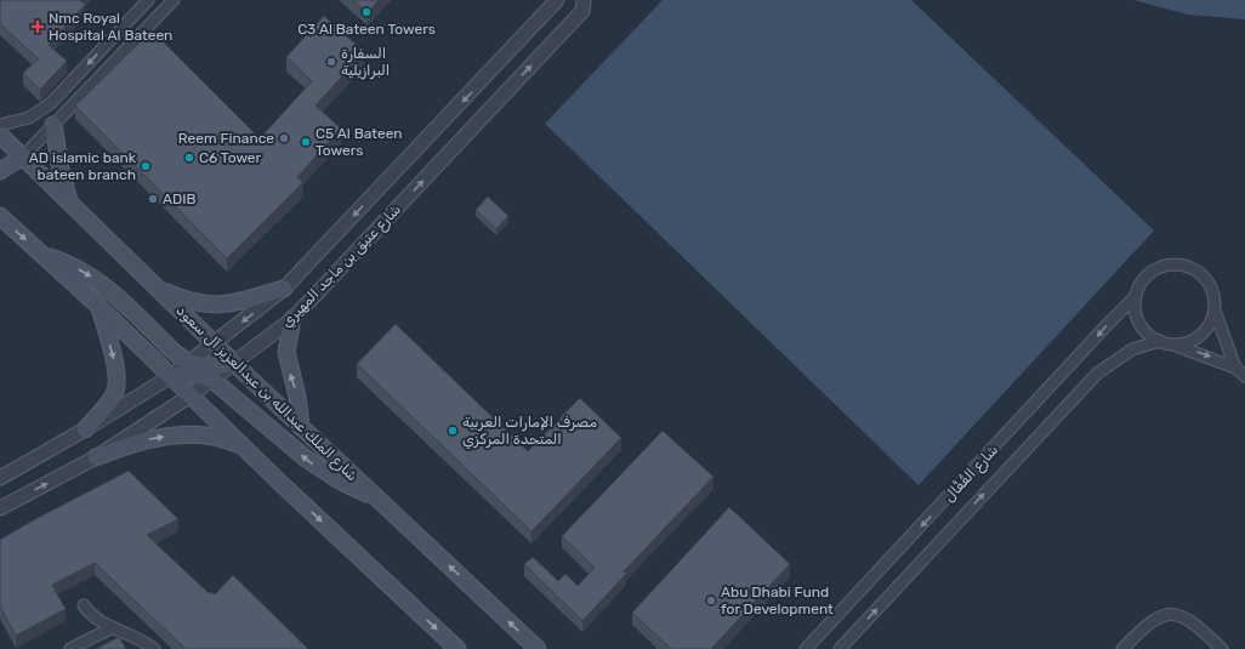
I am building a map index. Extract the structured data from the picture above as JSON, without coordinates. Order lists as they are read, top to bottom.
{
  "streets": {
    "main road": ["شارع الملك عبدالله بن عبدالعزيز آل سعود"],
    "street": ["شارع عتيق بن ماجد المهيري", "شارع القُفَّال"]
  },
  "crossings": [
    ["شارع عتيق بن ماجد المهيري", "شارع الملك عبدالله بن عبدالعزيز آل سعود"]
  ],
  "places": {
    "other": [
      "C3 Al Bateen Towers",
      "السفارة البرازيلية",
      "Reem Finance",
      "C5 Al Bateen Towers",
      "C6 Tower",
      "AD islamic bank bateen branch",
      "ADIB",
      "مصرف الإمارات العربية المتحدة المركزي",
      "Abu Dhabi Fund for Development"
    ],
    "health": ["Nmc Royal Hospital Al Bateen"]
  }
}
